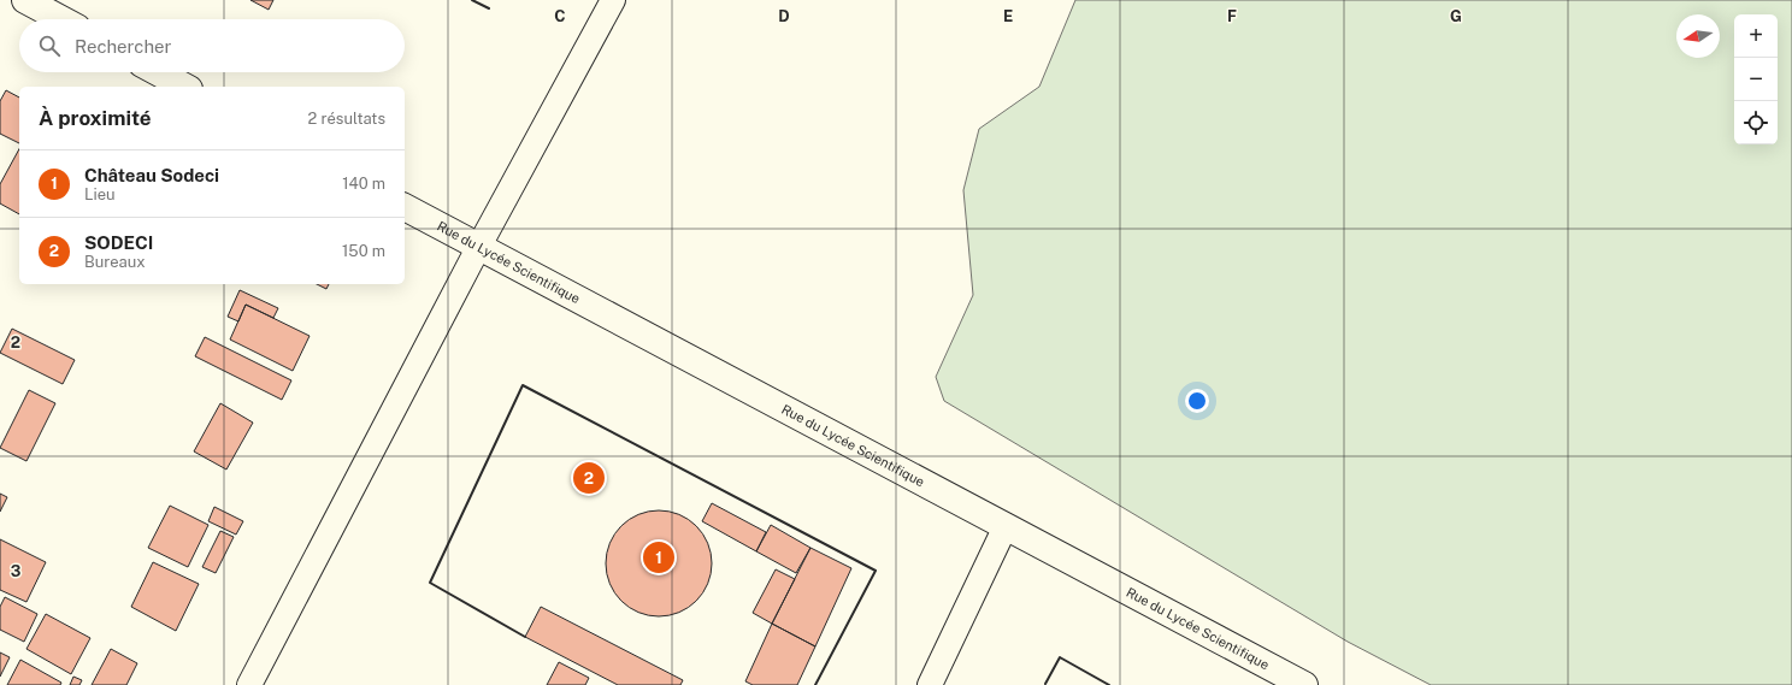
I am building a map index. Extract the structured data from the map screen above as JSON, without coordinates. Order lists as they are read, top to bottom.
{
  "streets": {
    "street": ["Rue du Lycée Scientifique"]
  },
  "north": "left",
  "page": {
    "map_buttons": ["+", "−"],
    "search": "Rechercher",
    "heading": ["À proximité", "2 résultats"],
    "list": [
      {
        "mark": "1",
        "name": "Château Sodeci",
        "note": "Lieu",
        "value": "140 m"
      },
      {
        "mark": "2",
        "name": "SODECI",
        "note": "Bureaux",
        "value": "150 m"
      }
    ],
    "pins": ["2", "1"]
  },
  "grid": {
    "columns": [
      "C",
      "D",
      "E",
      "F",
      "G"
    ],
    "rows": ["2", "3"]
  }
}
